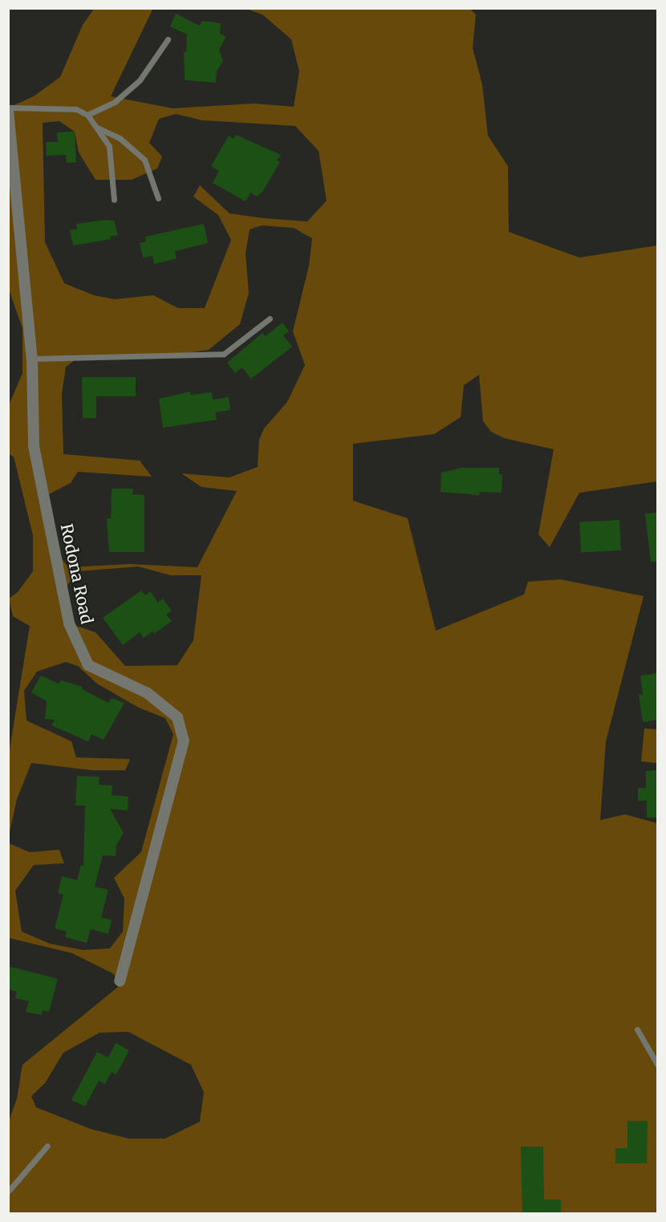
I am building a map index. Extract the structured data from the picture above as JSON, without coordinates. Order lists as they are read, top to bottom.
{
  "streets": {
    "street": ["Rodona Road"]
  }
}
